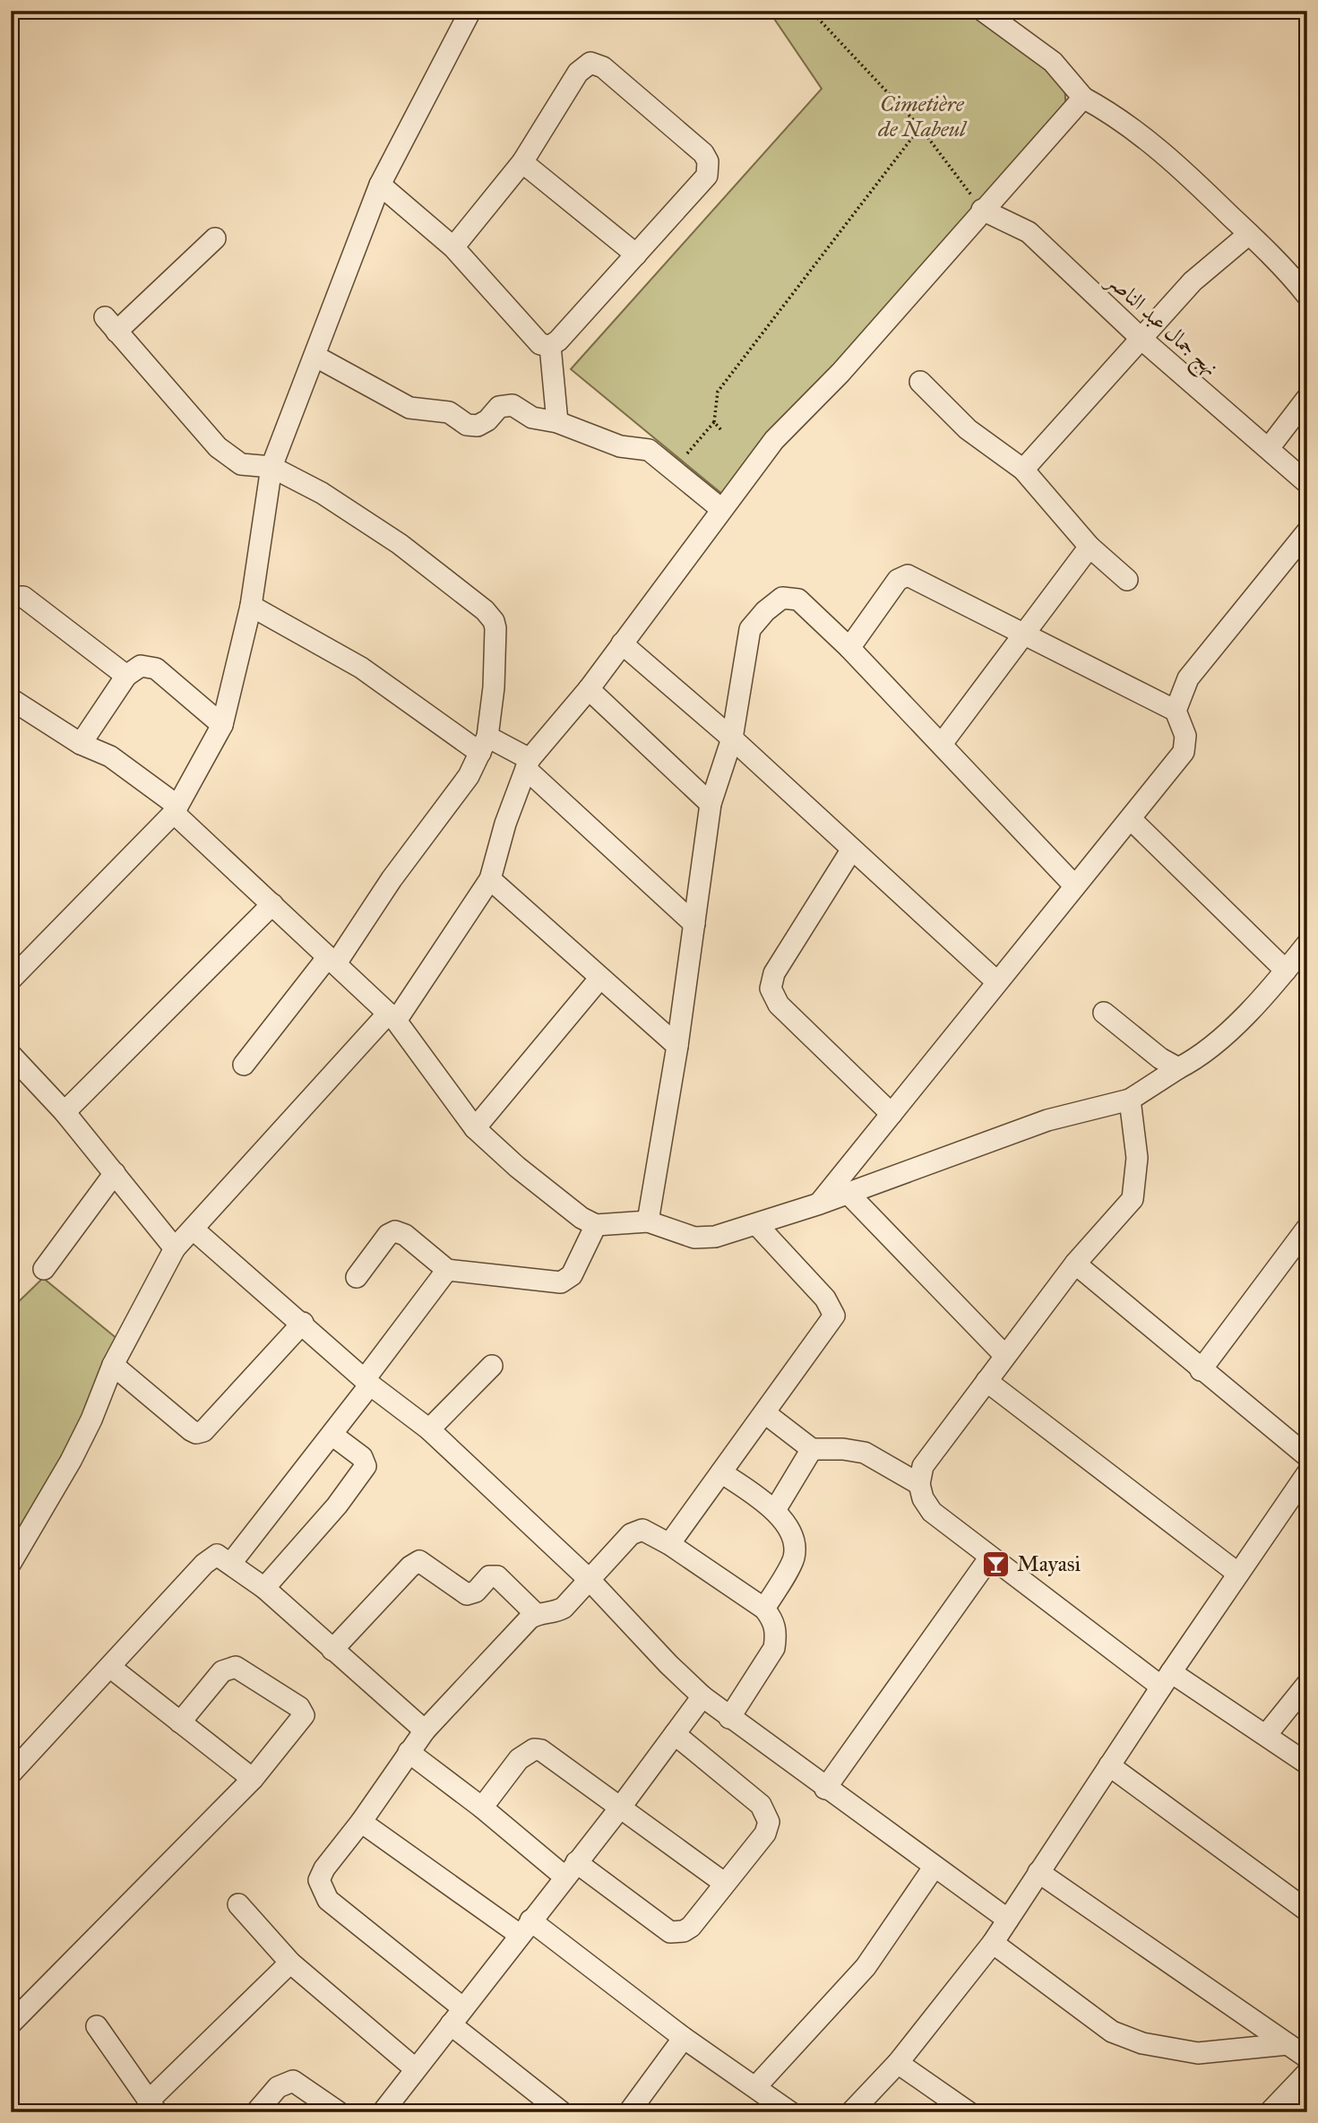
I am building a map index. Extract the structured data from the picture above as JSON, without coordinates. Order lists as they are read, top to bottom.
{
  "streets": {
    "street": ["نهج جمال عبد الناصر"]
  },
  "parks": ["Cimetière de Nabeul"],
  "places": {
    "bar": ["Mayasi"]
  }
}
